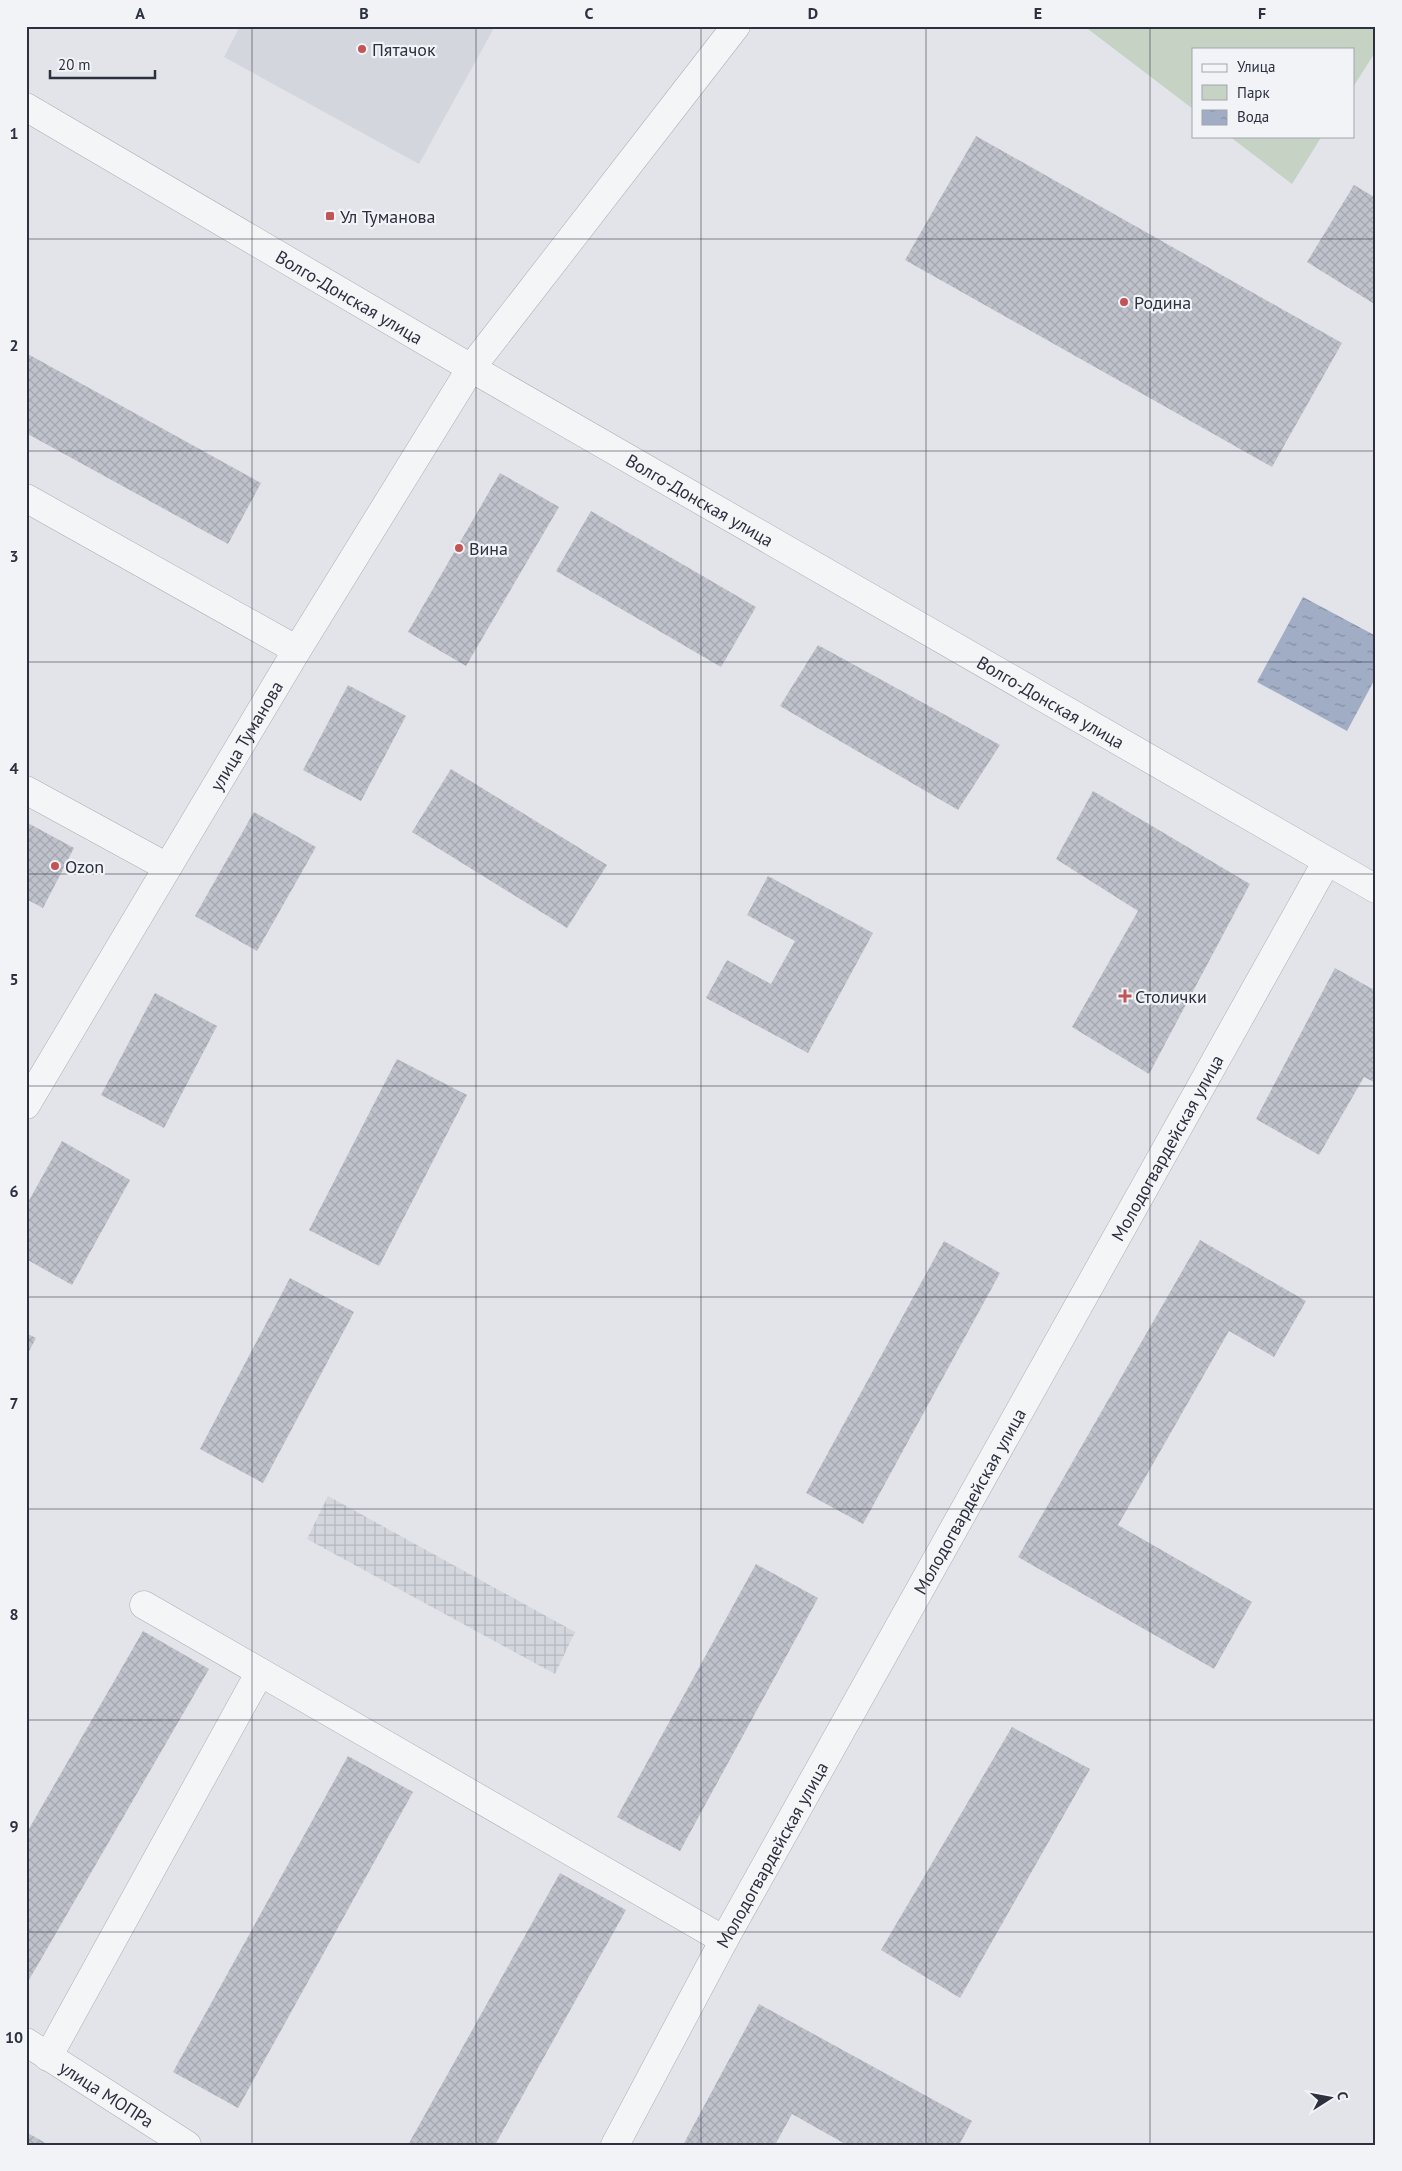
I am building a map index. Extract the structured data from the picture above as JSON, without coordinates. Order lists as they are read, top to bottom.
{
  "streets": {
    "street": [
      "Волго-Донская улица",
      "улица Туманова",
      "Молодогвардейская улица",
      "улица МОПРа"
    ]
  },
  "crossings": [
    ["Волго-Донская улица", "улица Туманова"],
    ["Волго-Донская улица", "Молодогвардейская улица"]
  ],
  "places": {
    "other": [
      "Пятачок",
      "Родина",
      "Вина",
      "Ozon"
    ],
    "transit": ["Ул Туманова"],
    "health": ["Столички"]
  },
  "legend": ["Улица", "Парк", "Вода"],
  "scale_bar": "20 m",
  "north": "right",
  "grid": {
    "columns": [
      "A",
      "B",
      "C",
      "D",
      "E",
      "F"
    ],
    "rows": [
      "1",
      "2",
      "3",
      "4",
      "5",
      "6",
      "7",
      "8",
      "9",
      "10"
    ]
  }
}
